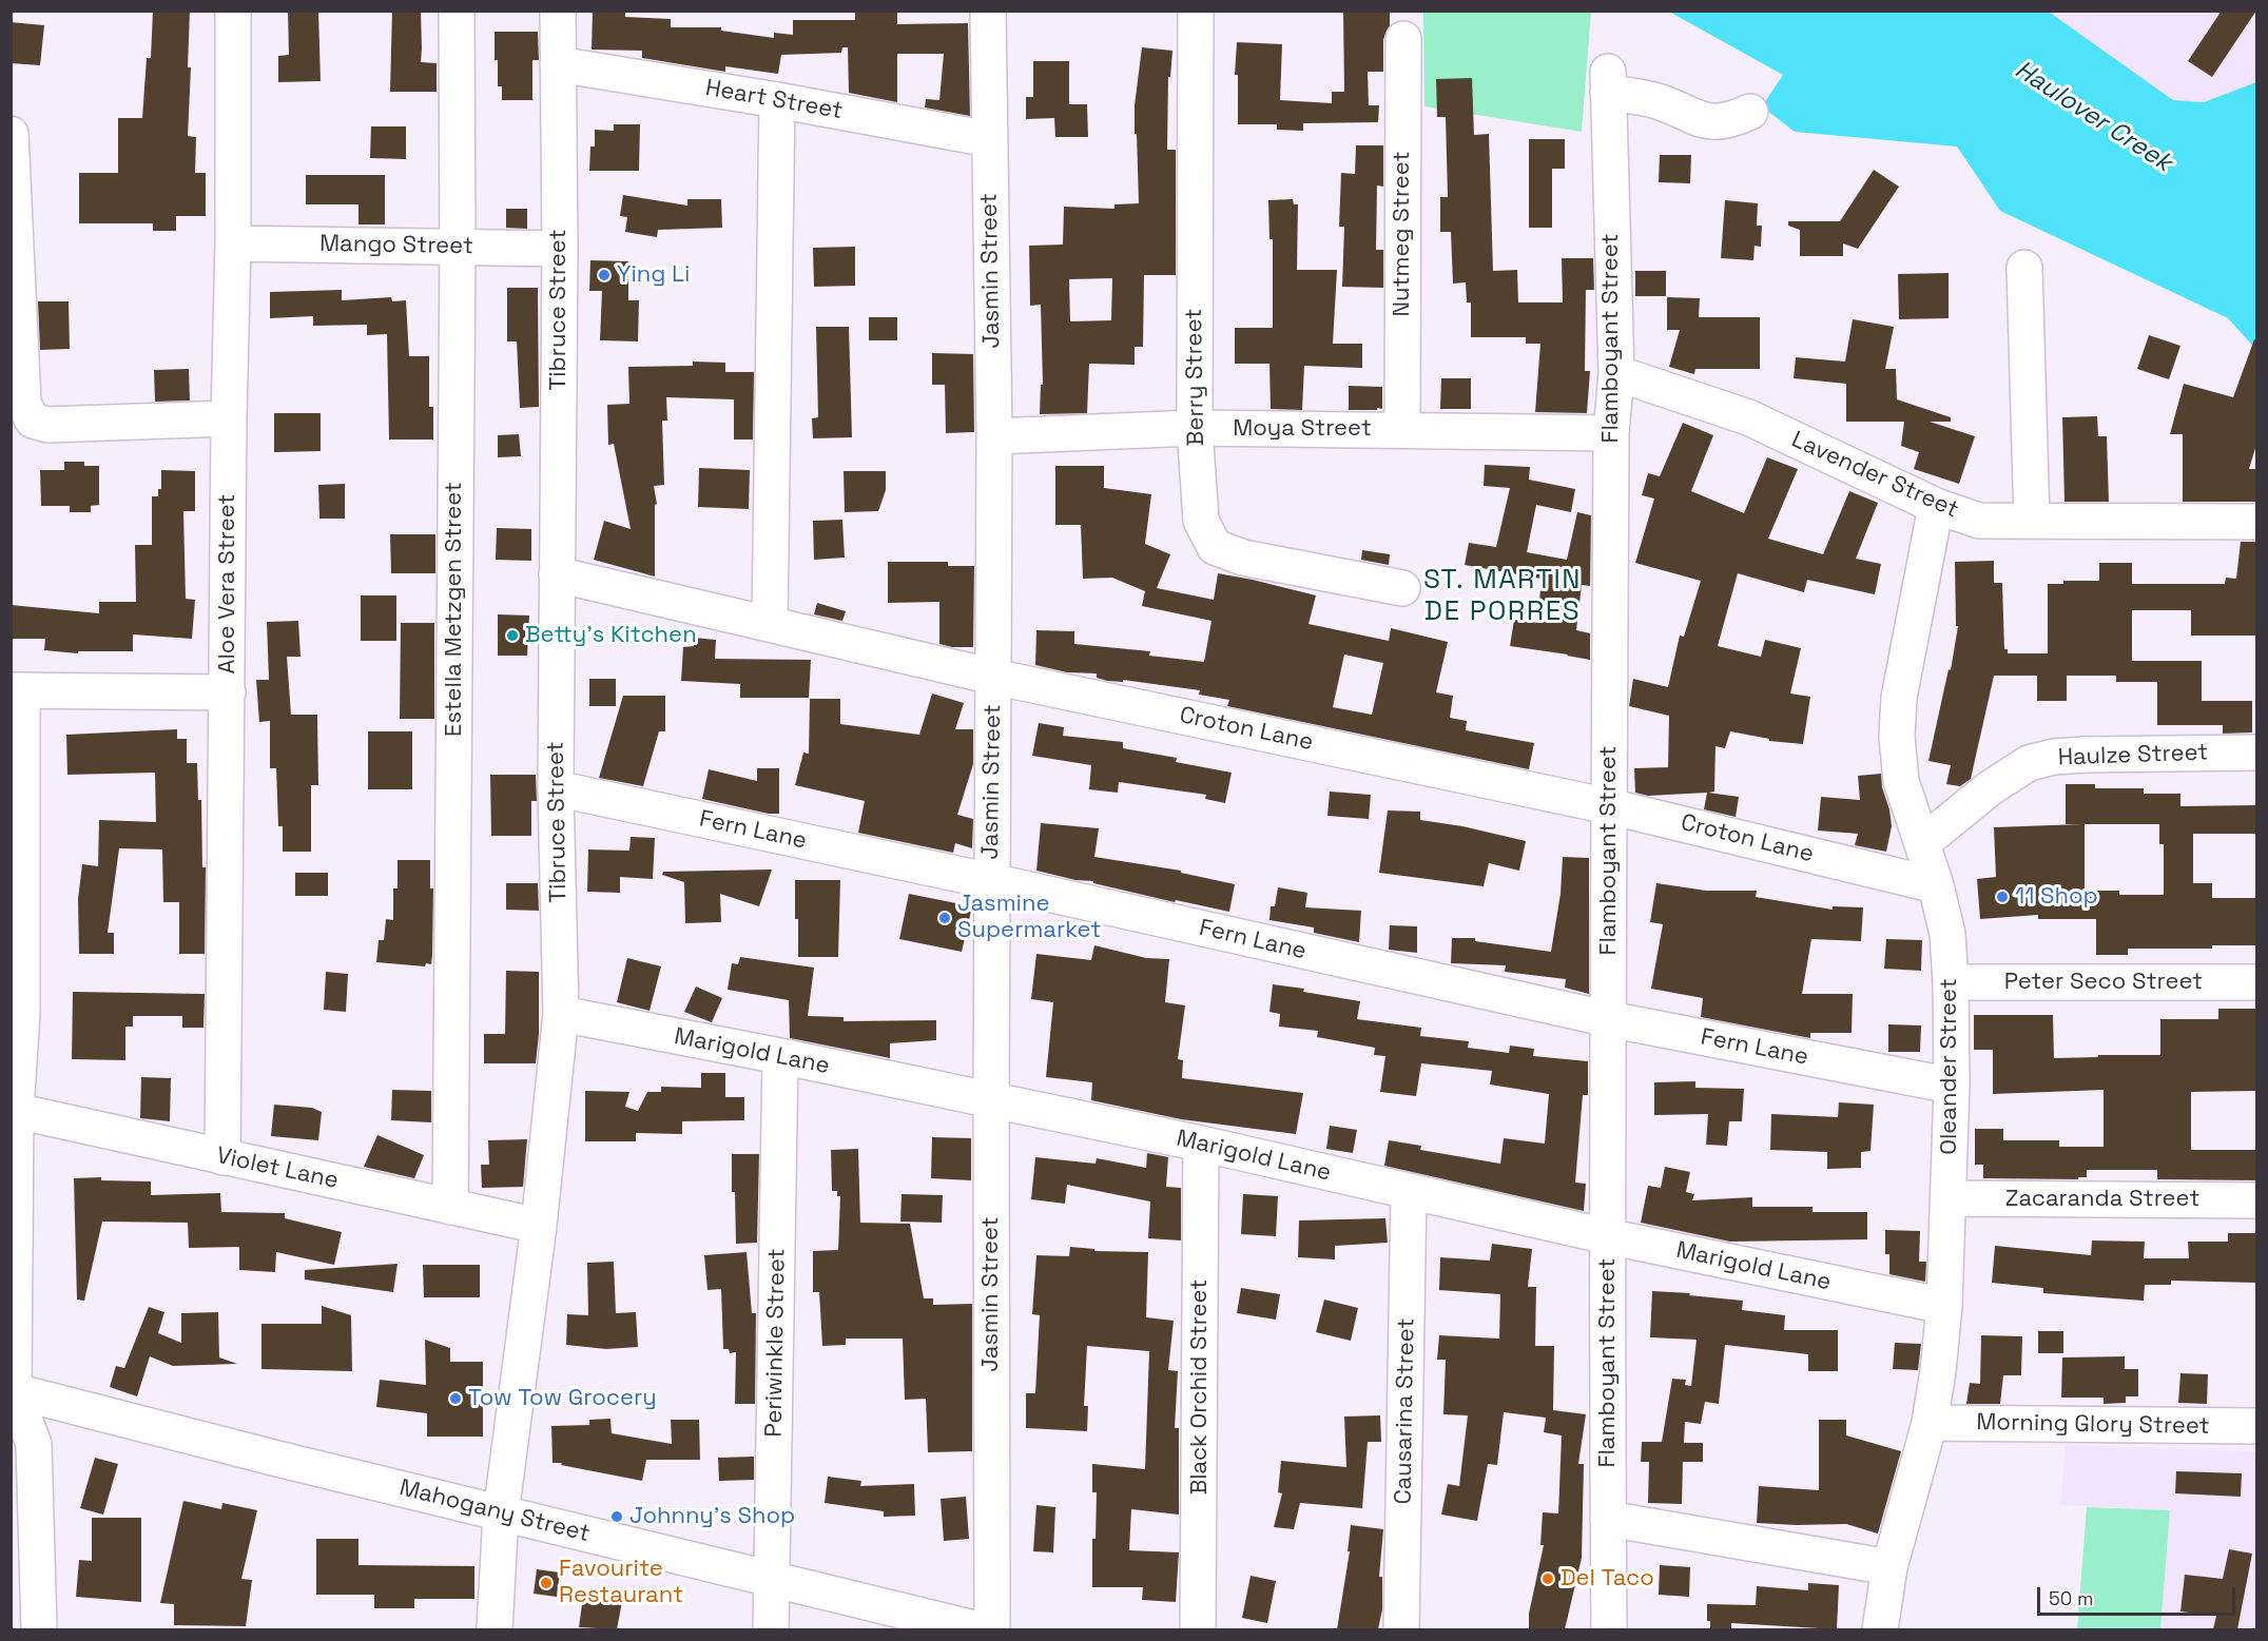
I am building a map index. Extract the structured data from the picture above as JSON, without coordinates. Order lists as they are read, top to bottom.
{
  "streets": {
    "street": [
      "Heart Street",
      "Nutmeg Street",
      "Mango Street",
      "Jasmin Street",
      "Tibruce Street",
      "Flamboyant Street",
      "Berry Street",
      "Moya Street",
      "Lavender Street",
      "Aloe Vera Street",
      "Estella Metzgen Street",
      "Croton Lane",
      "Haulze Street",
      "Fern Lane",
      "Peter Seco Street",
      "Marigold Lane",
      "Oleander Street",
      "Violet Lane",
      "Zacaranda Street",
      "Periwinkle Street",
      "Black Orchid Street",
      "Causarina Street",
      "Morning Glory Street",
      "Mahogany Street"
    ]
  },
  "crossings": [
    ["Heart Street", "Jasmin Street"],
    ["Heart Street", "Tibruce Street"],
    ["Nutmeg Street", "Moya Street"],
    ["Mango Street", "Tibruce Street"],
    ["Mango Street", "Aloe Vera Street"],
    ["Mango Street", "Estella Metzgen Street"],
    ["Jasmin Street", "Moya Street"],
    ["Jasmin Street", "Croton Lane"],
    ["Jasmin Street", "Fern Lane"],
    ["Jasmin Street", "Marigold Lane"],
    ["Tibruce Street", "Croton Lane"],
    ["Tibruce Street", "Fern Lane"],
    ["Tibruce Street", "Marigold Lane"],
    ["Tibruce Street", "Violet Lane"],
    ["Tibruce Street", "Mahogany Street"],
    ["Flamboyant Street", "Moya Street"],
    ["Flamboyant Street", "Lavender Street"],
    ["Flamboyant Street", "Croton Lane"],
    ["Flamboyant Street", "Fern Lane"],
    ["Flamboyant Street", "Marigold Lane"],
    ["Berry Street", "Moya Street"],
    ["Lavender Street", "Oleander Street"],
    ["Aloe Vera Street", "Violet Lane"],
    ["Estella Metzgen Street", "Violet Lane"],
    ["Croton Lane", "Oleander Street"],
    ["Haulze Street", "Oleander Street"],
    ["Fern Lane", "Oleander Street"],
    ["Peter Seco Street", "Oleander Street"],
    ["Marigold Lane", "Oleander Street"],
    ["Marigold Lane", "Periwinkle Street"],
    ["Marigold Lane", "Black Orchid Street"],
    ["Marigold Lane", "Causarina Street"],
    ["Oleander Street", "Zacaranda Street"],
    ["Oleander Street", "Morning Glory Street"],
    ["Periwinkle Street", "Mahogany Street"]
  ],
  "districts": ["ST. MARTIN DE PORRES"],
  "water": ["Haulover Creek"],
  "places": [
    "Ying Li",
    "Betty's Kitchen",
    "11 Shop",
    "Jasmine Supermarket",
    "Tow Tow Grocery",
    "Johnny's Shop",
    "Del Taco",
    "Favourite Restaurant"
  ],
  "scale_bar": "50 m"
}
